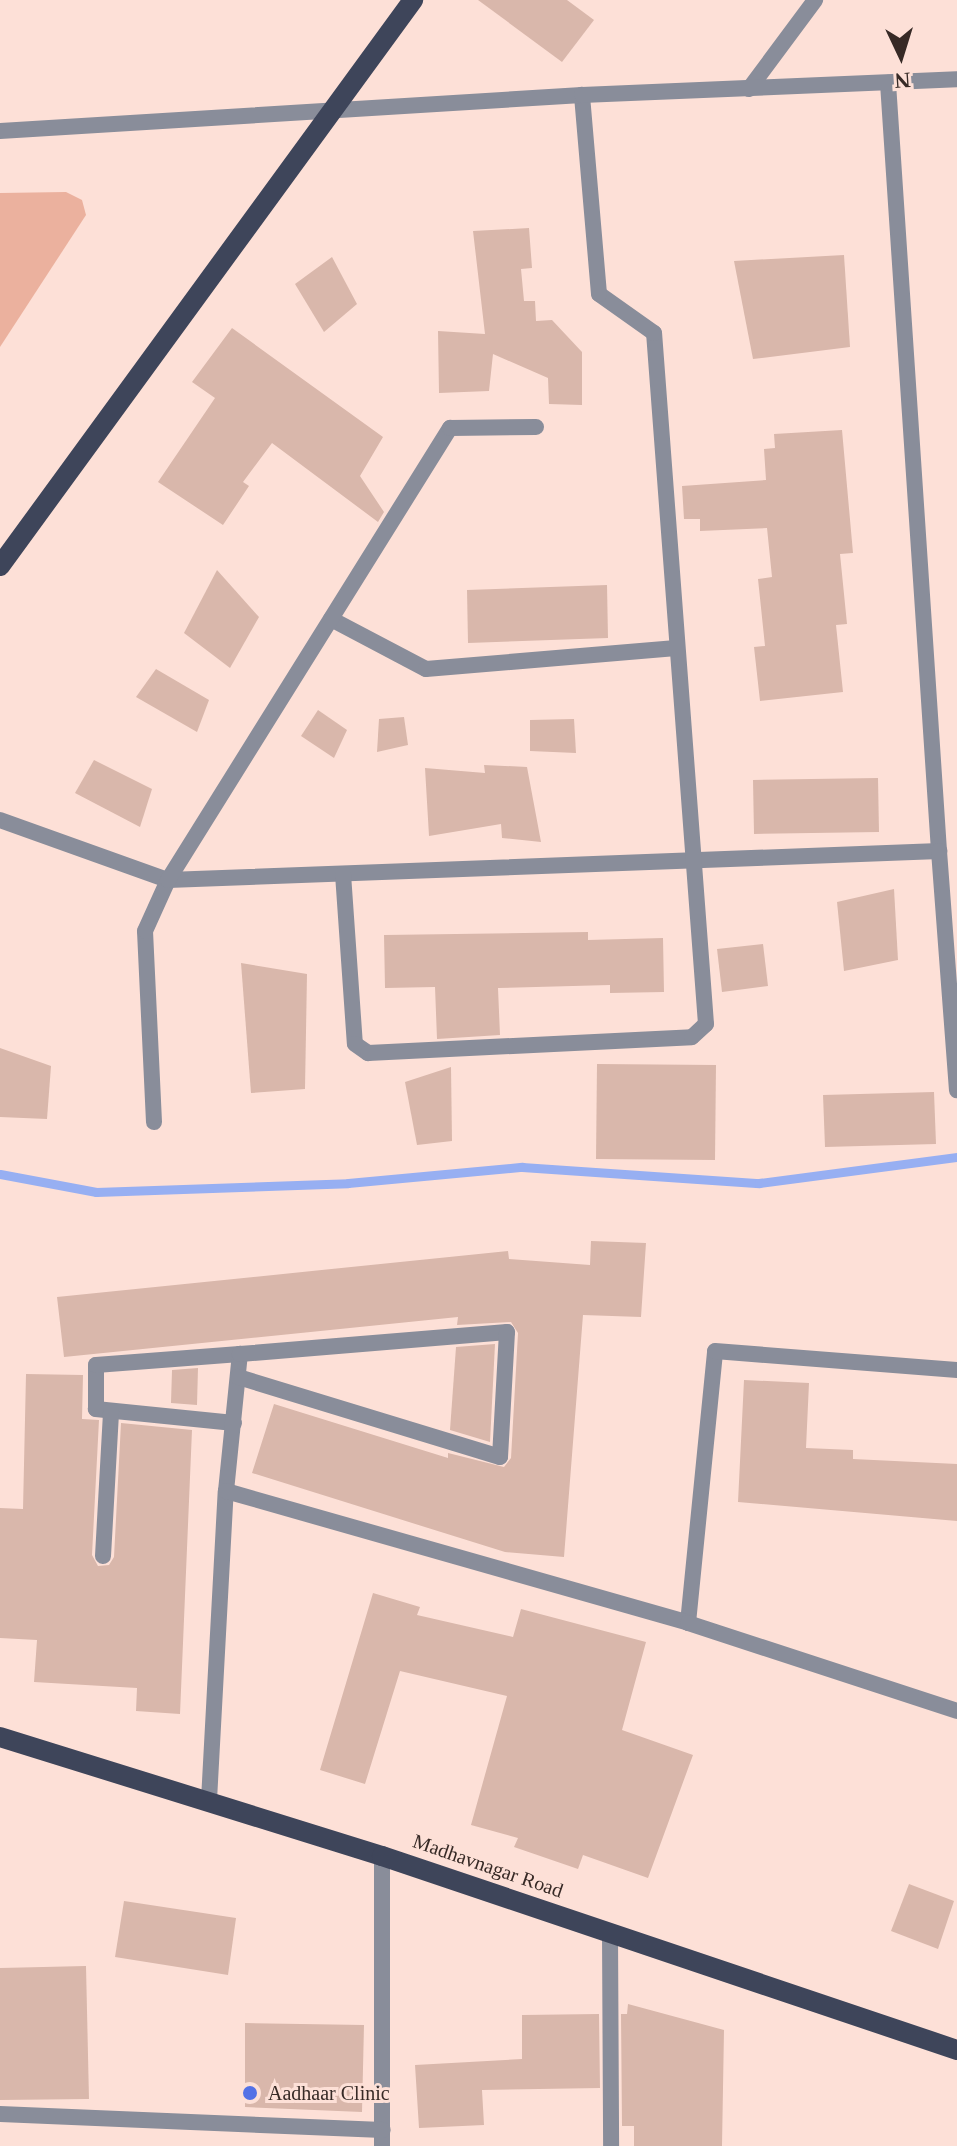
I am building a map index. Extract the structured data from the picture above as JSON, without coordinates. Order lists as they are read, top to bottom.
{
  "streets": {
    "main road": ["Madhavnagar Road"]
  },
  "places": ["Aadhaar Clinic"],
  "north": "bottom"
}
